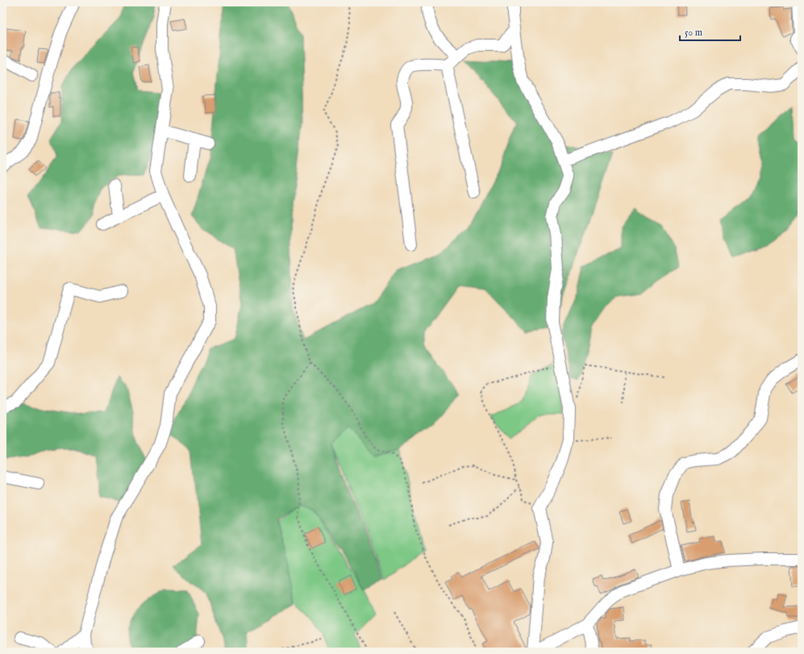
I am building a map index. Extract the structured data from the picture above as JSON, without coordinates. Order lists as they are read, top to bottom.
{
  "scale_bar": "50 m"
}
